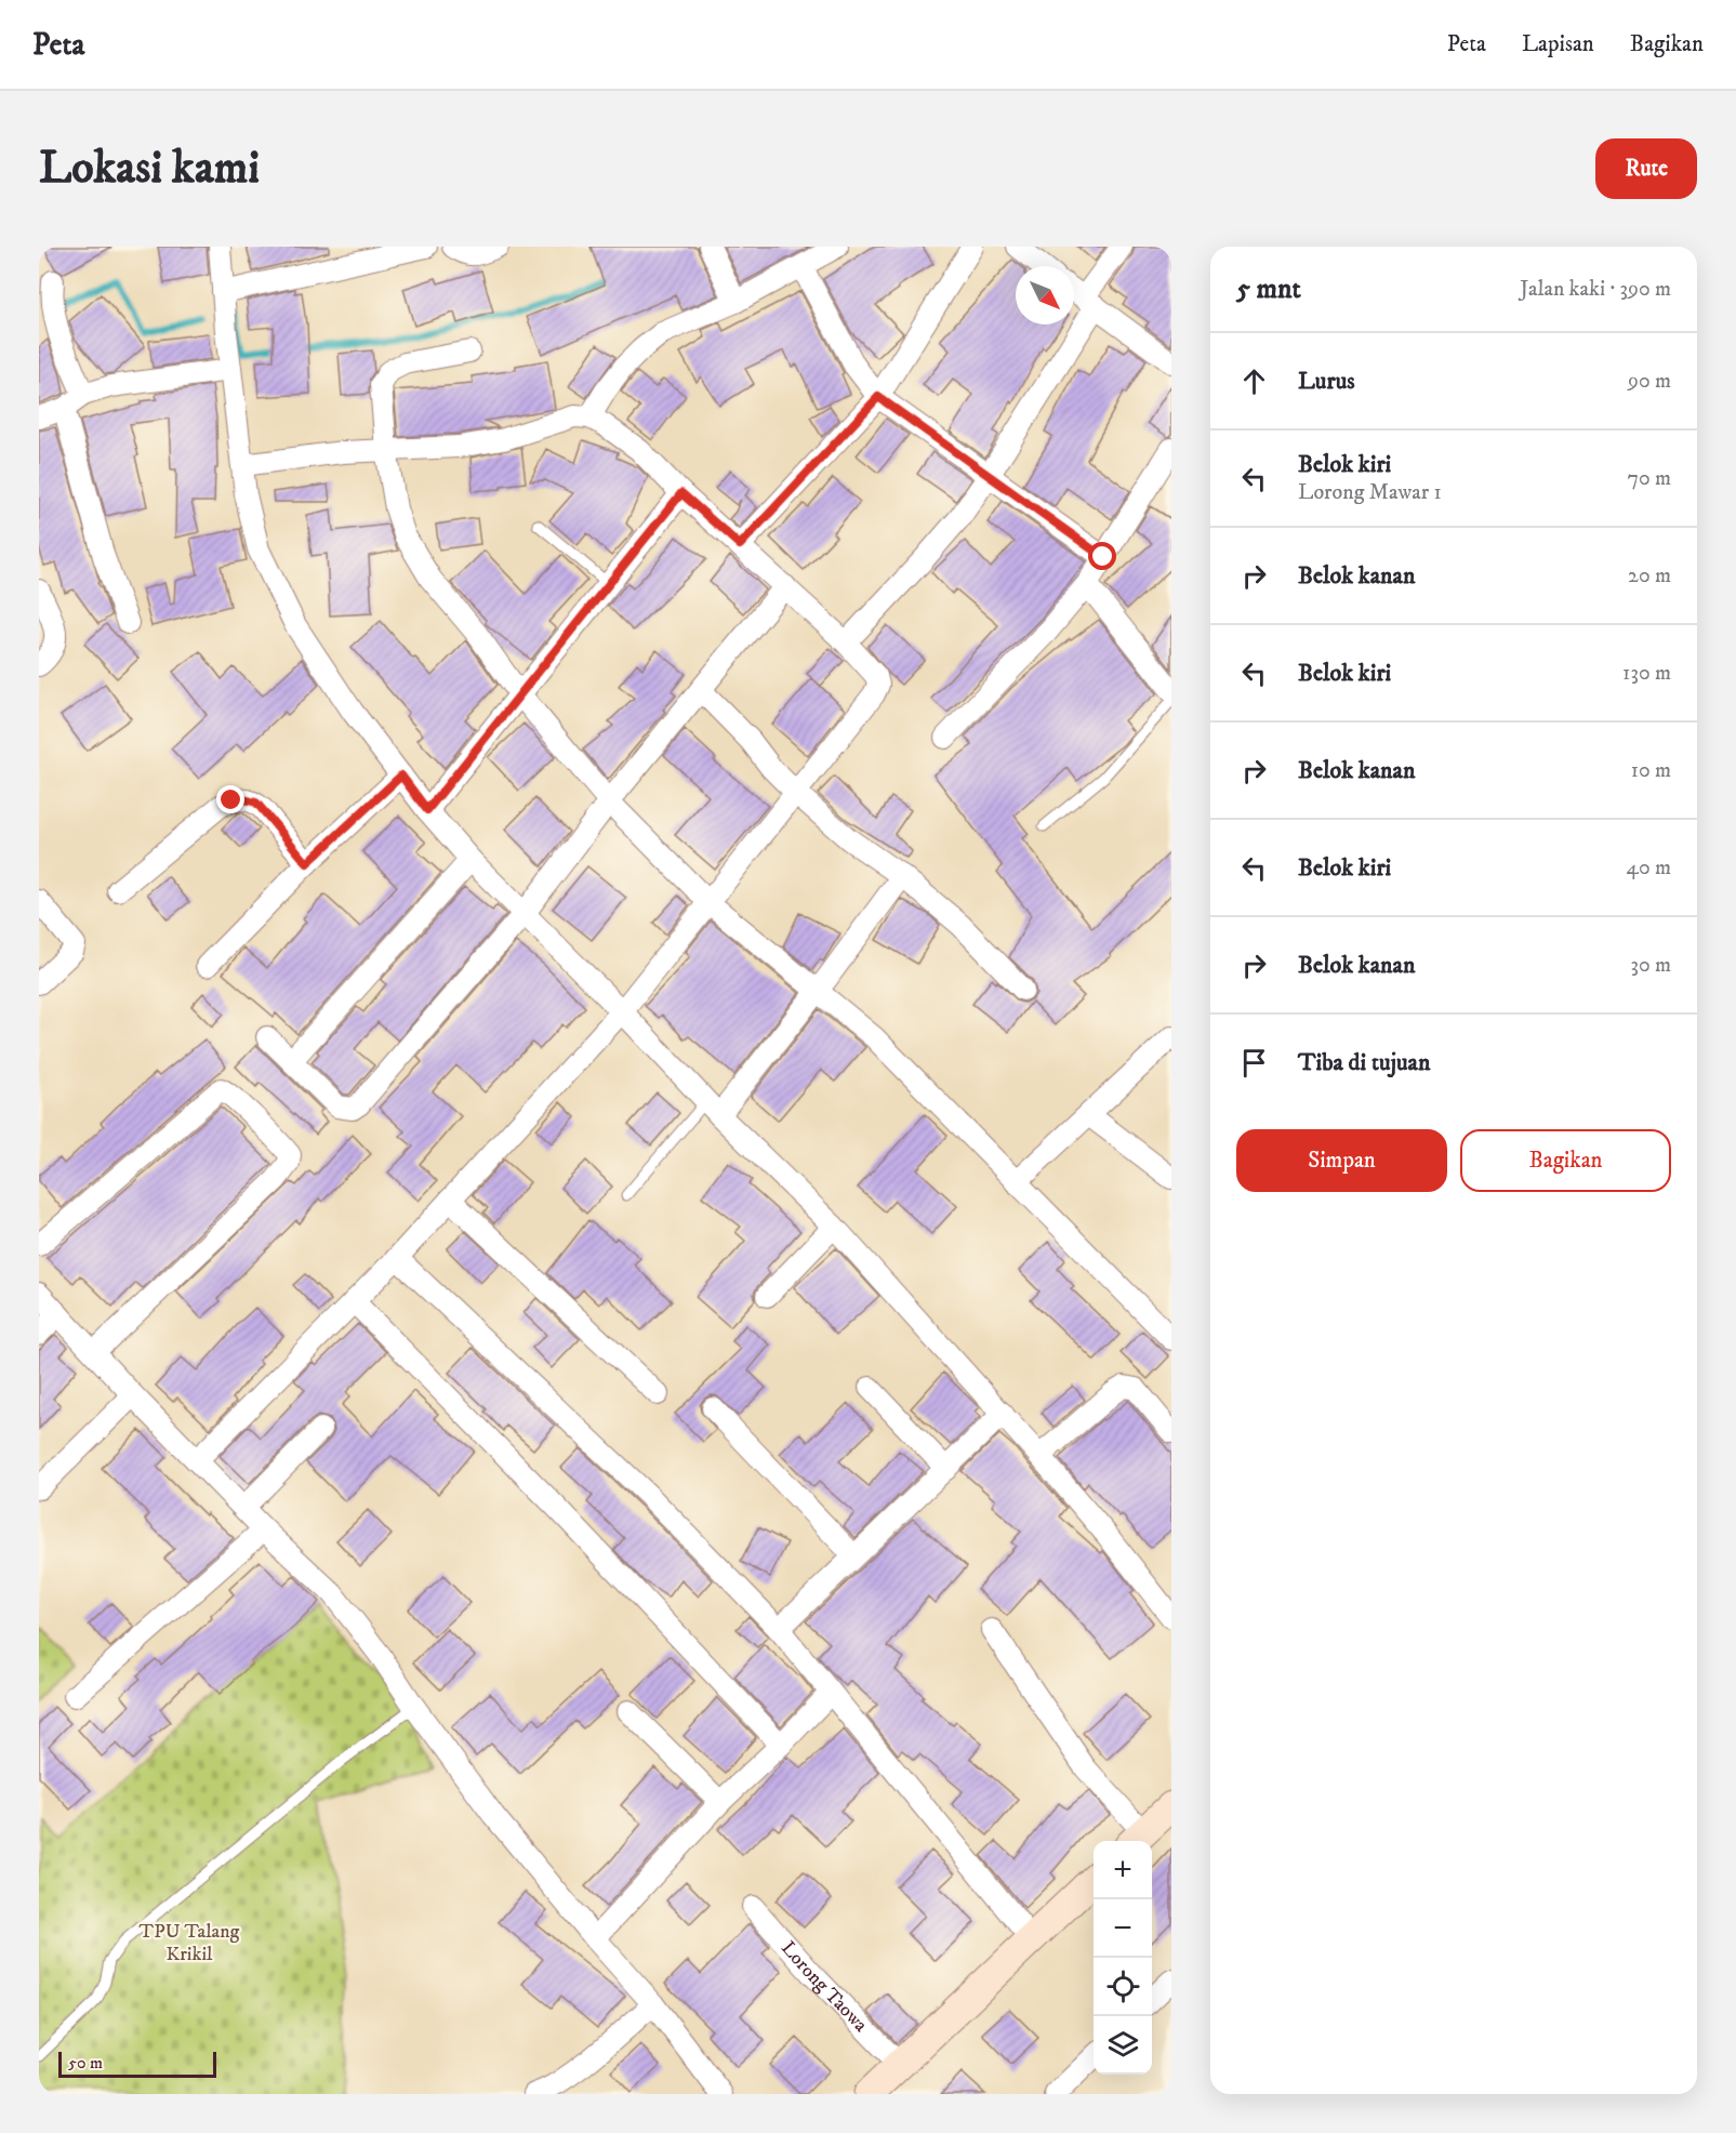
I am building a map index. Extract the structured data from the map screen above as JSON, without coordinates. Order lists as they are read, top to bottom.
{
  "streets": {
    "street": ["Lorong Taowa"]
  },
  "parks": ["TPU Talang Krikil"],
  "scale_bar": "50 m",
  "north": "bottom right",
  "page": {
    "header": "Peta",
    "nav": ["Peta", "Lapisan", "Bagikan"],
    "buttons": [
      "Rute",
      ["Simpan", "Bagikan"]
    ],
    "title": "Lokasi kami",
    "heading": ["5 mnt", "Jalan kaki · 390 m"],
    "list": [
      ["Lurus", "90 m"],
      ["Belok kiri", "Lorong Mawar 1", "70 m"],
      ["Belok kanan", "20 m"],
      ["Belok kiri", "130 m"],
      ["Belok kanan", "10 m"],
      ["Belok kiri", "40 m"],
      ["Belok kanan", "30 m"],
      "Tiba di tujuan"
    ],
    "map_buttons": ["+", "−"],
    "scale": "50 m"
  }
}
